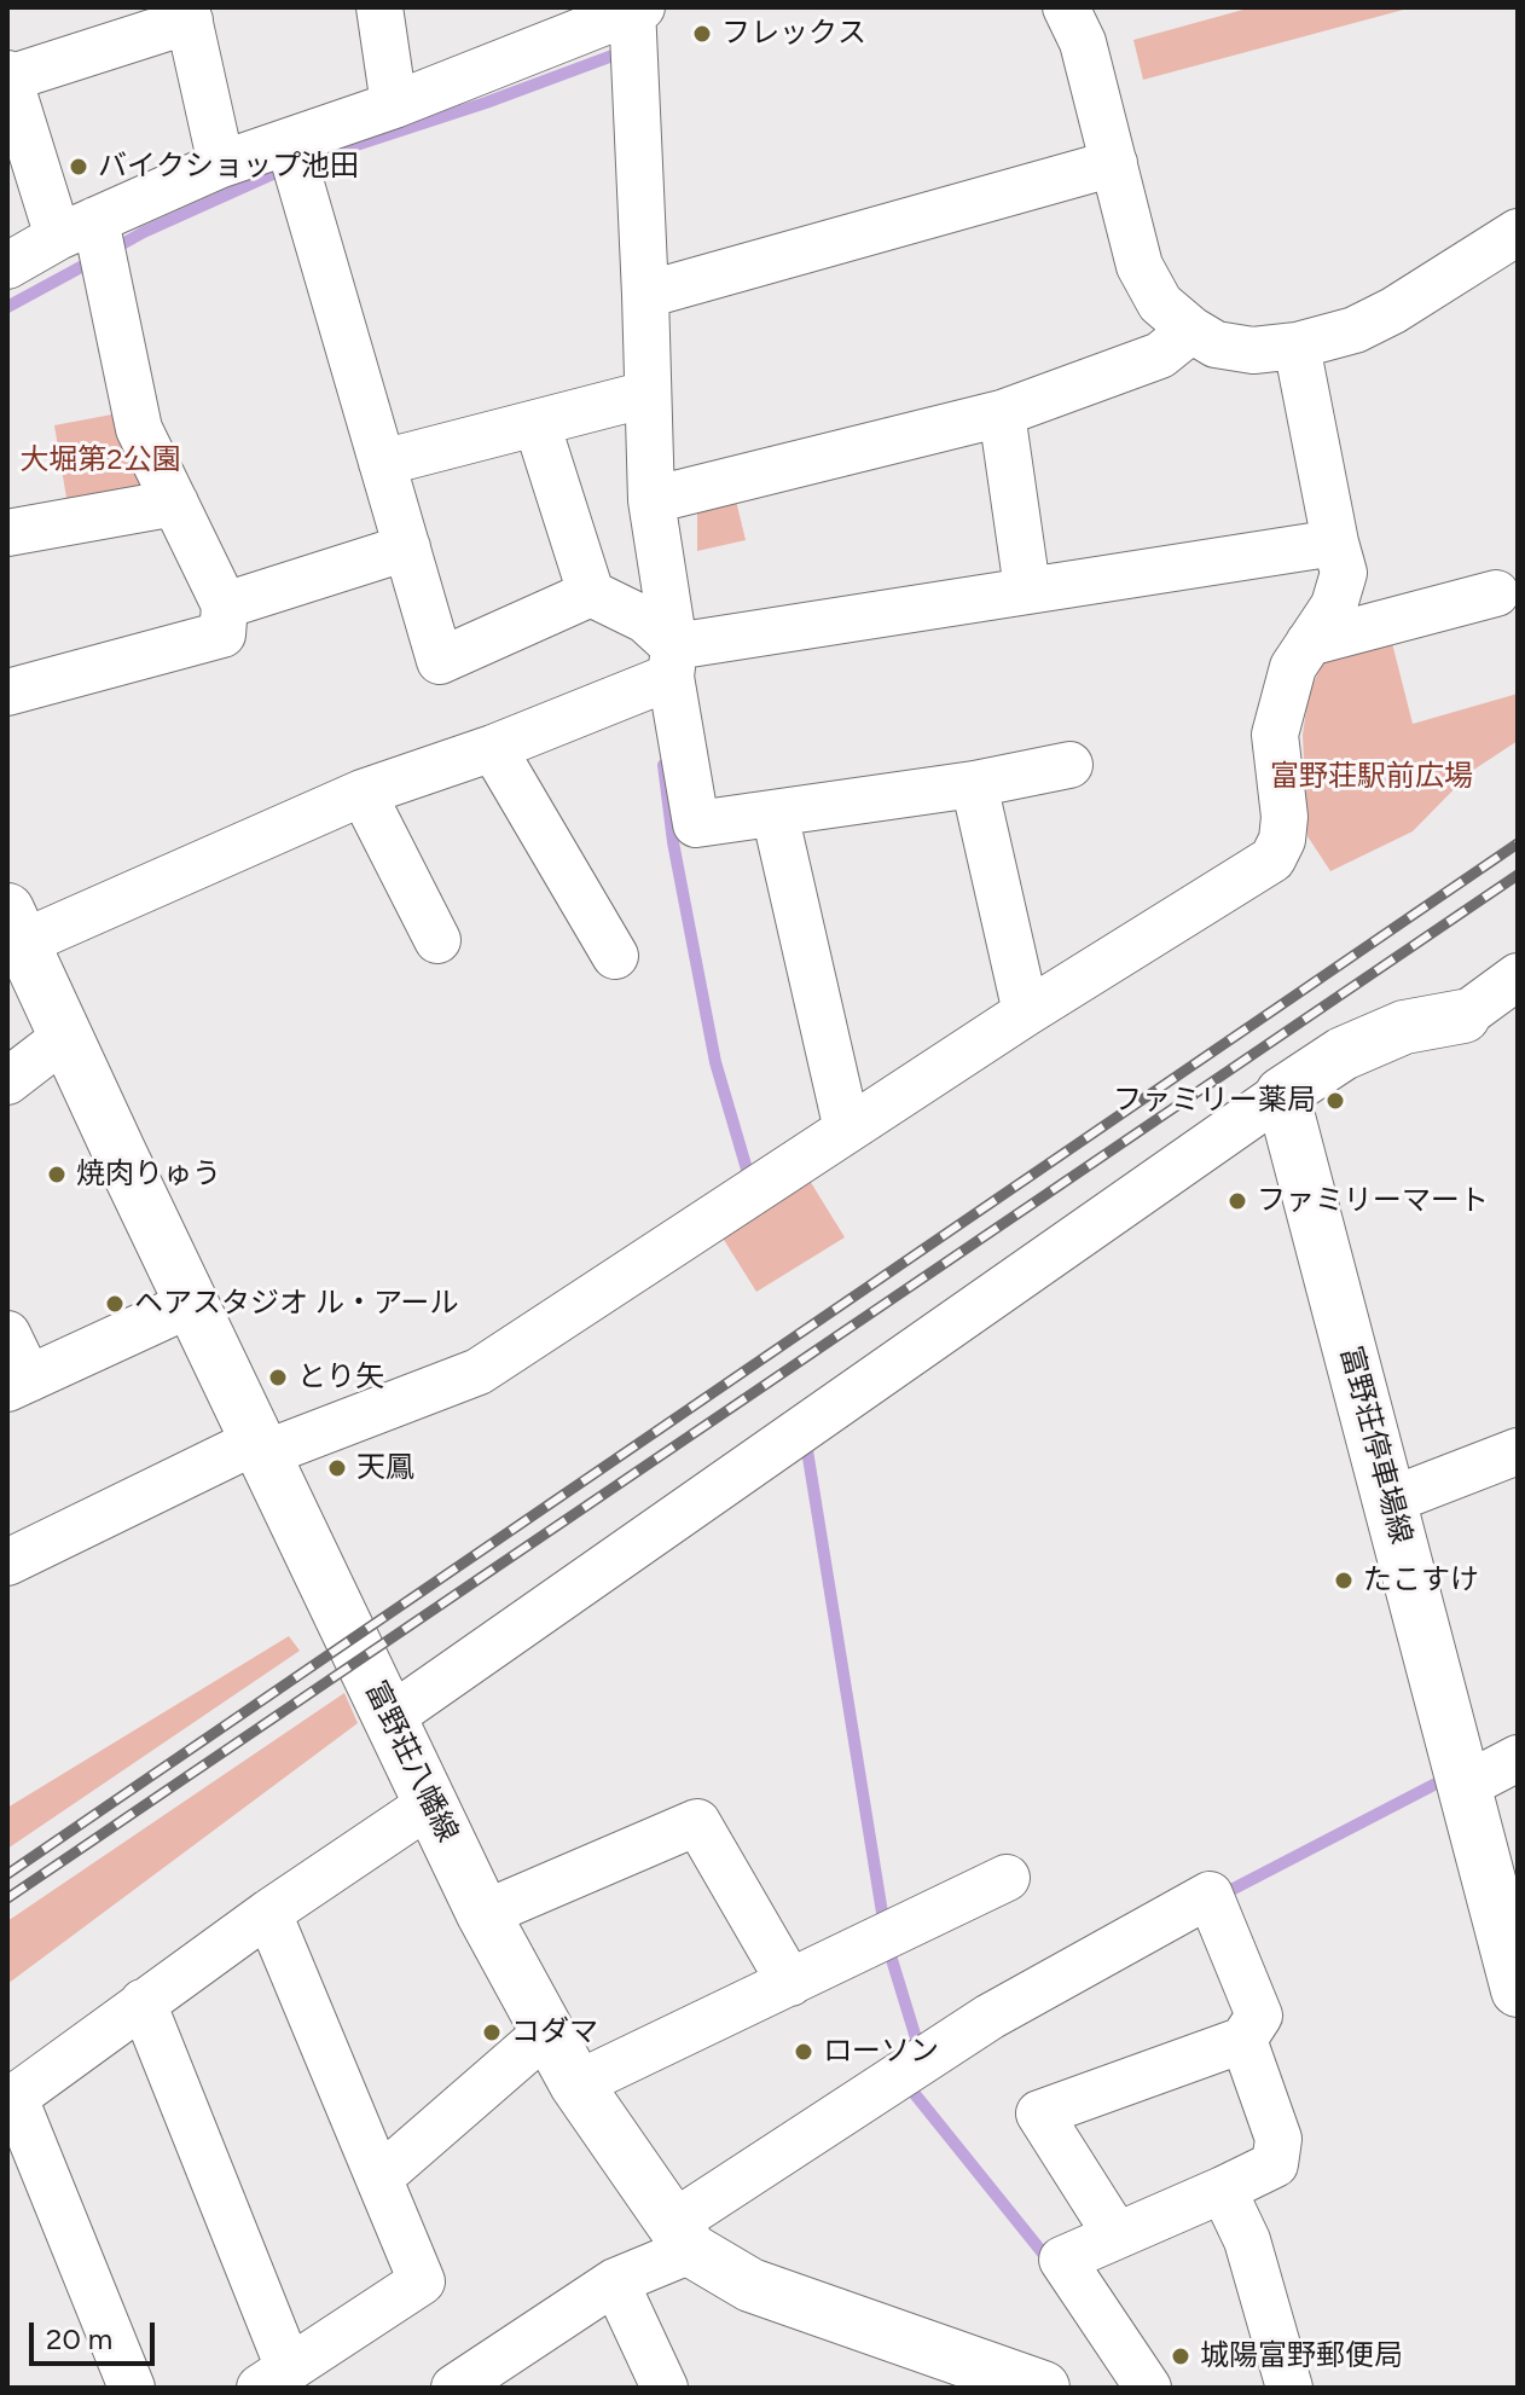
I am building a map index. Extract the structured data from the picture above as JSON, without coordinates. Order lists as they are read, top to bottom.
{
  "streets": {
    "main road": ["富野荘停車場線", "富野荘八幡線"]
  },
  "parks": ["大堀第2公園", "富野荘駅前広場"],
  "places": [
    "フレックス",
    "バイクショップ池田",
    "ファミリー薬局",
    "焼肉りゅう",
    "ファミリーマート",
    "ヘアスタジオ ル・アール",
    "とり矢",
    "天鳳",
    "たこすけ",
    "コダマ",
    "ローソン",
    "城陽富野郵便局"
  ],
  "scale_bar": "20 m"
}
